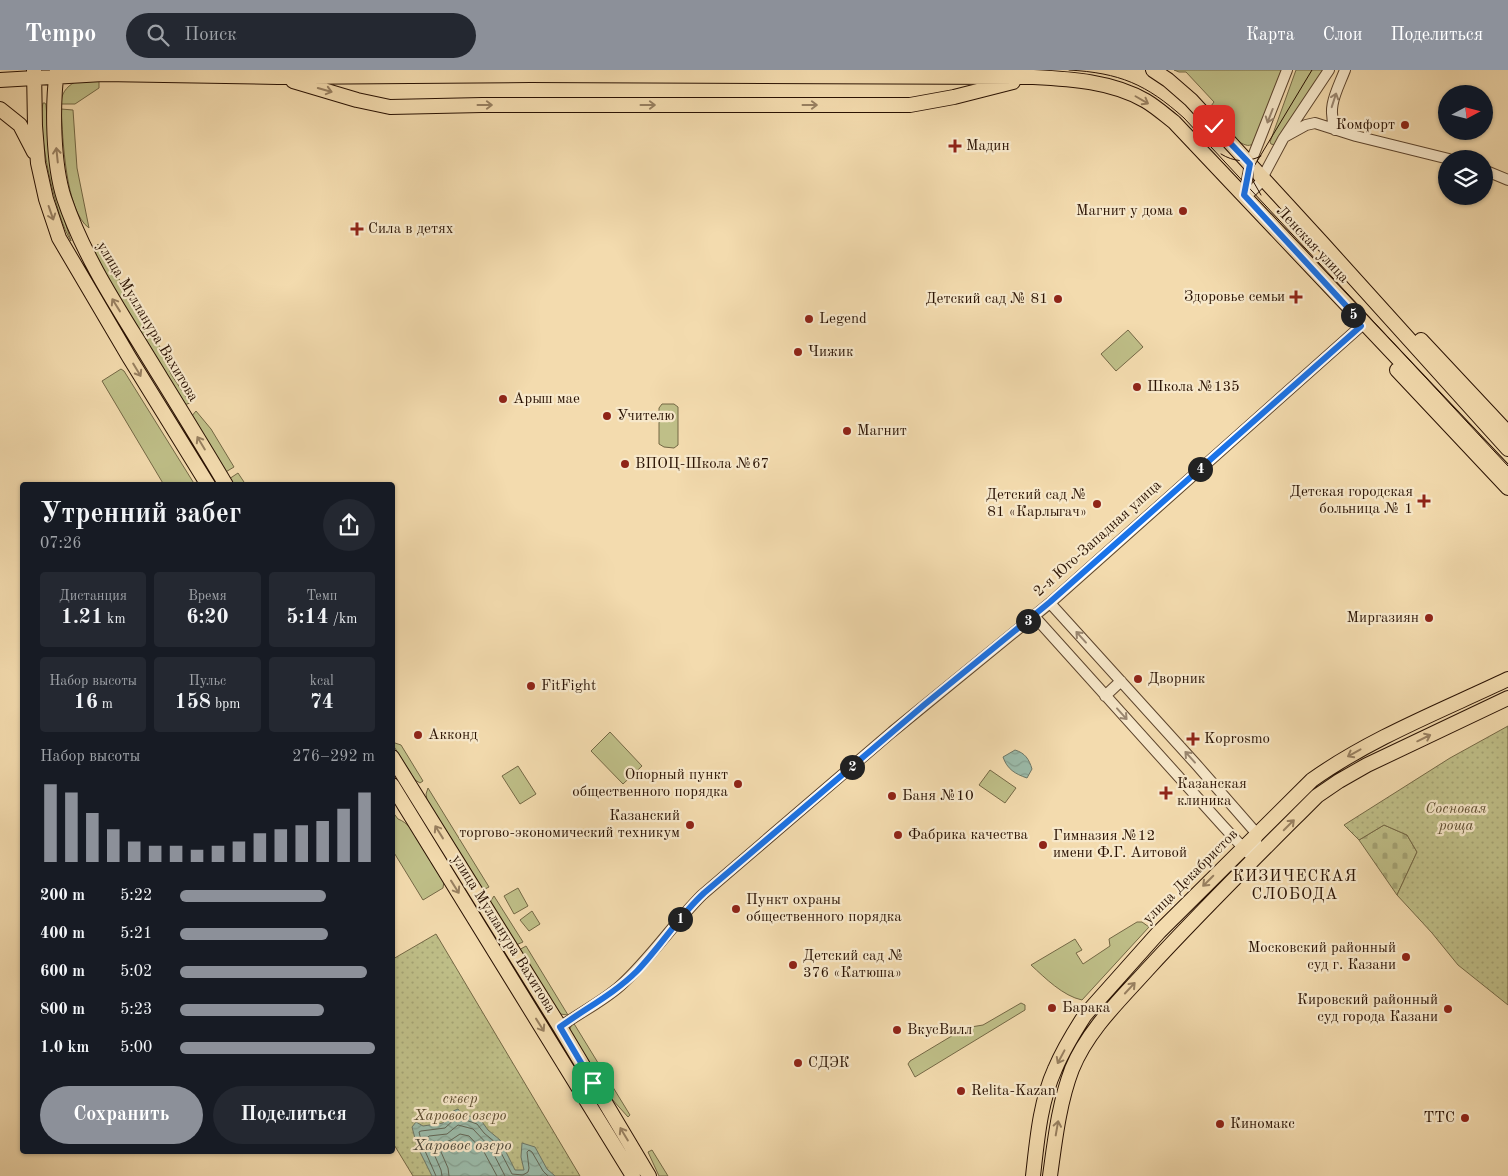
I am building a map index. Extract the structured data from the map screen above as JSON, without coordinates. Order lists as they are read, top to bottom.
{
  "streets": {
    "main road": ["Ленская улица", "улица Мулланура Вахитова", "улица Декабристов"],
    "street": ["2-я Юго-Западная улица"]
  },
  "crossings": [
    ["улица Мулланура Вахитова", "2-я Юго-Западная улица"]
  ],
  "districts": ["КИЗИЧЕСКАЯ СЛОБОДА"],
  "water": ["Харовое озеро"],
  "parks": ["Сосновая роща", "сквер Харовое озеро"],
  "places": {
    "other": [
      "Комфорт",
      "Магнит у дома",
      "Детский сад № 81",
      "Legend",
      "Чижик",
      "Школа №135",
      "Арыш мае",
      "Учителю",
      "Магнит",
      "ВПОЦ-Школа №67",
      "Детский сад № 81 «Карлыгач»",
      "Миргазиян",
      "Дворник",
      "FitFight",
      "Акконд",
      "Опорный пункт общественного порядка",
      "Баня №10",
      "Казанский торгово-экономический техникум",
      "Фабрика качества",
      "Гимназия №12 имени Ф.Г. Аитовой",
      "Пункт охраны общественного порядка",
      "Московский районный суд г. Казани",
      "Детский сад № 376 «Катюша»",
      "Барака",
      "Кировский районный суд города Казани",
      "ВкусВилл",
      "СДЭК",
      "Relita-Kazan",
      "ТТС",
      "Киномакс"
    ],
    "health": [
      "Мадин",
      "Сила в детях",
      "Здоровье семьи",
      "Детская городская больница № 1",
      "Koprosmo",
      "Казанская клиника"
    ]
  },
  "north": "right",
  "page": {
    "header": "Tempo",
    "search": "Поиск",
    "nav": ["Карта", "Слои", "Поделиться"],
    "pins": [
      "5",
      "4",
      "3",
      "2",
      "1"
    ],
    "heading": ["Утренний забег", "07:26"],
    "stats": [
      ["Дистанция", "1.21 km"],
      ["Время", "6:20"],
      ["Темп", "5:14 /km"],
      ["Набор высоты", "16 m"],
      ["Пульс", "158 bpm"],
      ["kcal", "74"]
    ],
    "chart": ["Набор высоты", "276–292 m"],
    "list": [
      {
        "name": "200 m",
        "note": "5:22"
      },
      {
        "name": "400 m",
        "note": "5:21"
      },
      {
        "name": "600 m",
        "note": "5:02"
      },
      {
        "name": "800 m",
        "note": "5:23"
      },
      {
        "name": "1.0 km",
        "note": "5:00"
      }
    ],
    "buttons": ["Сохранить", "Поделиться"]
  }
}
